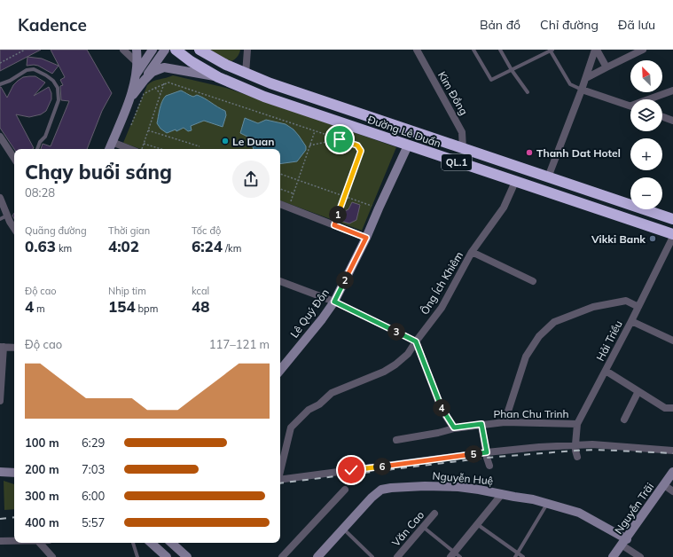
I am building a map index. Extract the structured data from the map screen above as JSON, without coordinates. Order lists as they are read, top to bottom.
{
  "streets": {
    "highway": ["Đường Lê Duẩn", "QL.1"],
    "street": [
      "Kim Đồng",
      "Ông Ích Khiêm",
      "Lê Quý Đôn",
      "Hải Triều",
      "Phan Chu Trinh",
      "Nguyễn Huệ",
      "Nguyễn Trãi",
      "Văn Cao"
    ]
  },
  "crossings": [
    ["Kim Đồng", "Đường Lê Duẩn"],
    ["Đường Lê Duẩn", "Ông Ích Khiêm"],
    ["Đường Lê Duẩn", "Lê Quý Đôn"],
    ["Đường Lê Duẩn", "Hải Triều"],
    ["Hải Triều", "Phan Chu Trinh"],
    ["Nguyễn Huệ", "Nguyễn Trãi"]
  ],
  "places": ["Le Duan", "Thanh Dat Hotel", "Vikki Bank"],
  "north": "top left",
  "page": {
    "header": "Kadence",
    "nav": ["Bản đồ", "Chỉ đường", "Đã lưu"],
    "map_buttons": ["+", "−"],
    "heading": ["Chạy buổi sáng", "08:28"],
    "pins": [
      "1",
      "2",
      "3",
      "4",
      "5",
      "6"
    ],
    "stats": [
      ["Quãng đường", "0.63 km"],
      ["Thời gian", "4:02"],
      ["Tốc độ", "6:24 /km"],
      ["Độ cao", "4 m"],
      ["Nhịp tim", "154 bpm"],
      ["kcal", "48"]
    ],
    "chart": ["Độ cao", "117–121 m"],
    "list": [
      {
        "name": "100 m",
        "note": "6:29"
      },
      {
        "name": "200 m",
        "note": "7:03"
      },
      {
        "name": "300 m",
        "note": "6:00"
      },
      {
        "name": "400 m",
        "note": "5:57"
      }
    ]
  }
}
